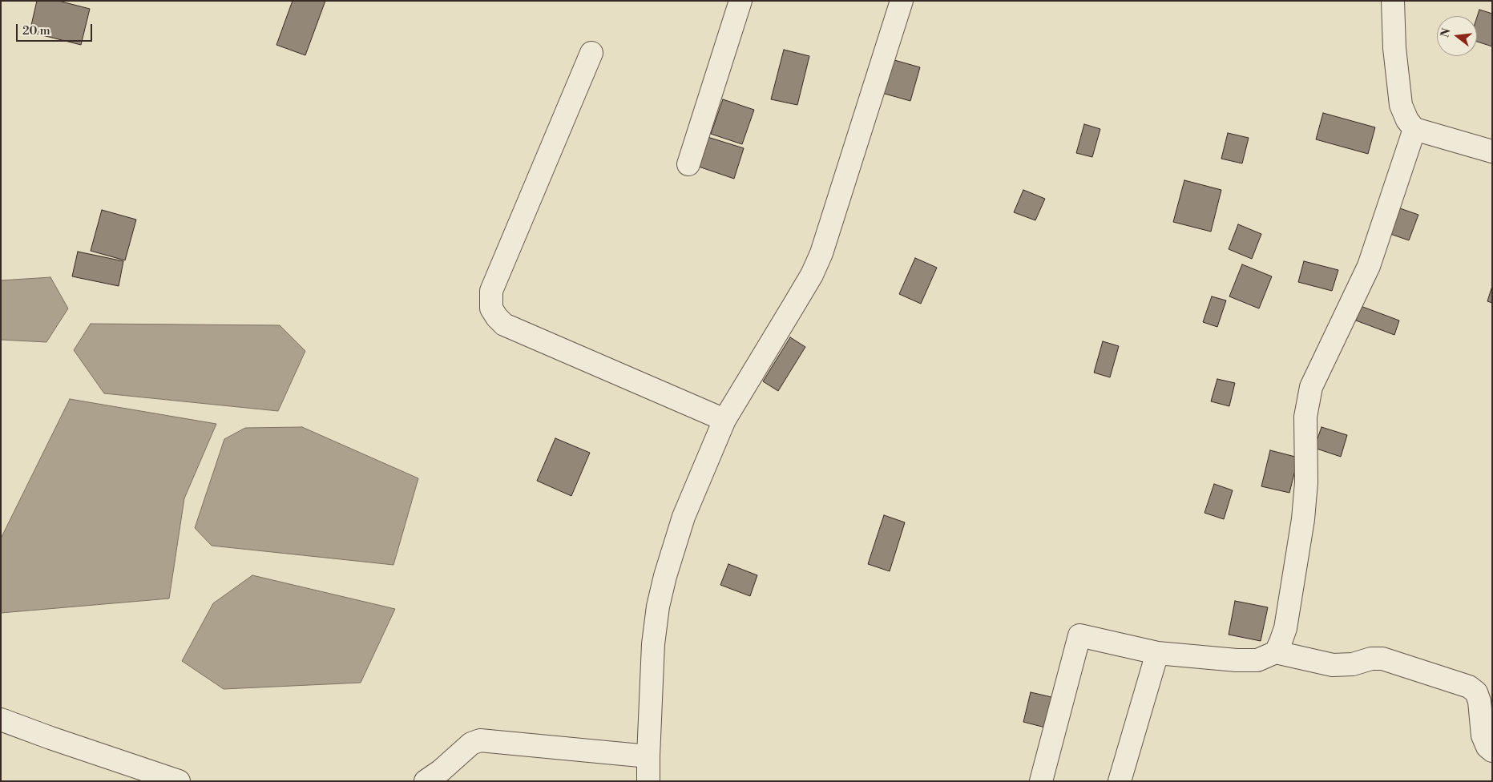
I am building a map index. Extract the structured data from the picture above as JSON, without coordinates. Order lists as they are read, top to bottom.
{
  "scale_bar": "20 m",
  "north": "left"
}
